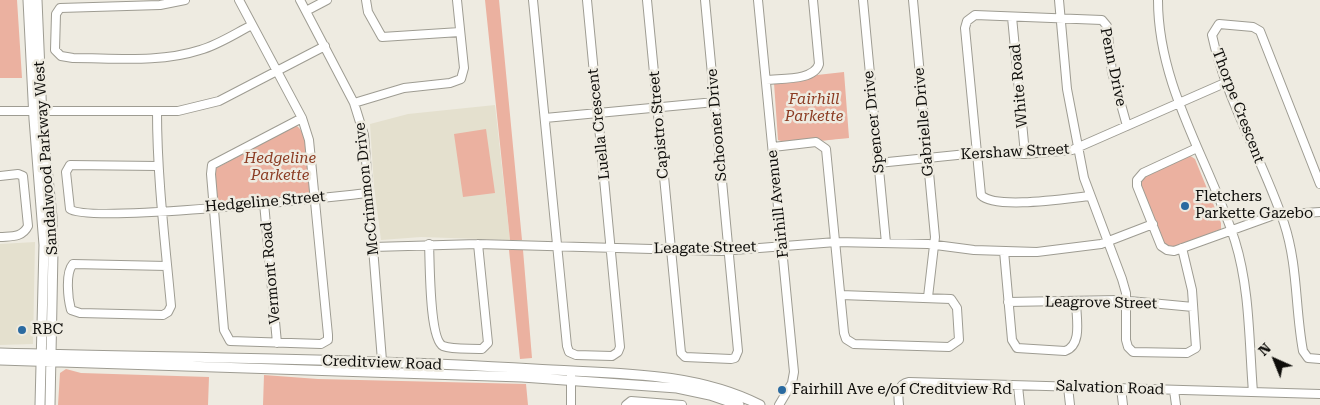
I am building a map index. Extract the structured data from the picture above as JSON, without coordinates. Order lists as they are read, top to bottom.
{
  "streets": {
    "main road": ["Sandalwood Parkway West", "Creditview Road"],
    "street": [
      "Penn Drive",
      "White Road",
      "Thorpe Crescent",
      "Spencer Drive",
      "Gabrielle Drive",
      "Luella Crescent",
      "Capistro Street",
      "Schooner Drive",
      "Kershaw Street",
      "McCrimmon Drive",
      "Hedgeline Street",
      "Fairhill Avenue",
      "Leagate Street",
      "Vermont Road",
      "Leagrove Street",
      "Salvation Road"
    ]
  },
  "crossings": [
    ["Penn Drive", "Kershaw Street"],
    ["White Road", "Kershaw Street"],
    ["Thorpe Crescent", "Kershaw Street"],
    ["Spencer Drive", "Kershaw Street"],
    ["Spencer Drive", "Leagate Street"],
    ["Gabrielle Drive", "Kershaw Street"],
    ["Gabrielle Drive", "Leagate Street"],
    ["Luella Crescent", "Leagate Street"],
    ["Capistro Street", "Schooner Drive"],
    ["Capistro Street", "Leagate Street"],
    ["Schooner Drive", "Leagate Street"],
    ["Sandalwood Parkway West", "Creditview Road"],
    ["McCrimmon Drive", "Hedgeline Street"],
    ["McCrimmon Drive", "Leagate Street"],
    ["McCrimmon Drive", "Creditview Road"],
    ["Hedgeline Street", "Vermont Road"],
    ["Fairhill Avenue", "Leagate Street"]
  ],
  "parks": ["Fairhill Parkette", "Hedgeline Parkette"],
  "places": ["Fletchers Parkette Gazebo", "RBC", "Fairhill Ave e/of Creditview Rd"],
  "north": "top left"
}
